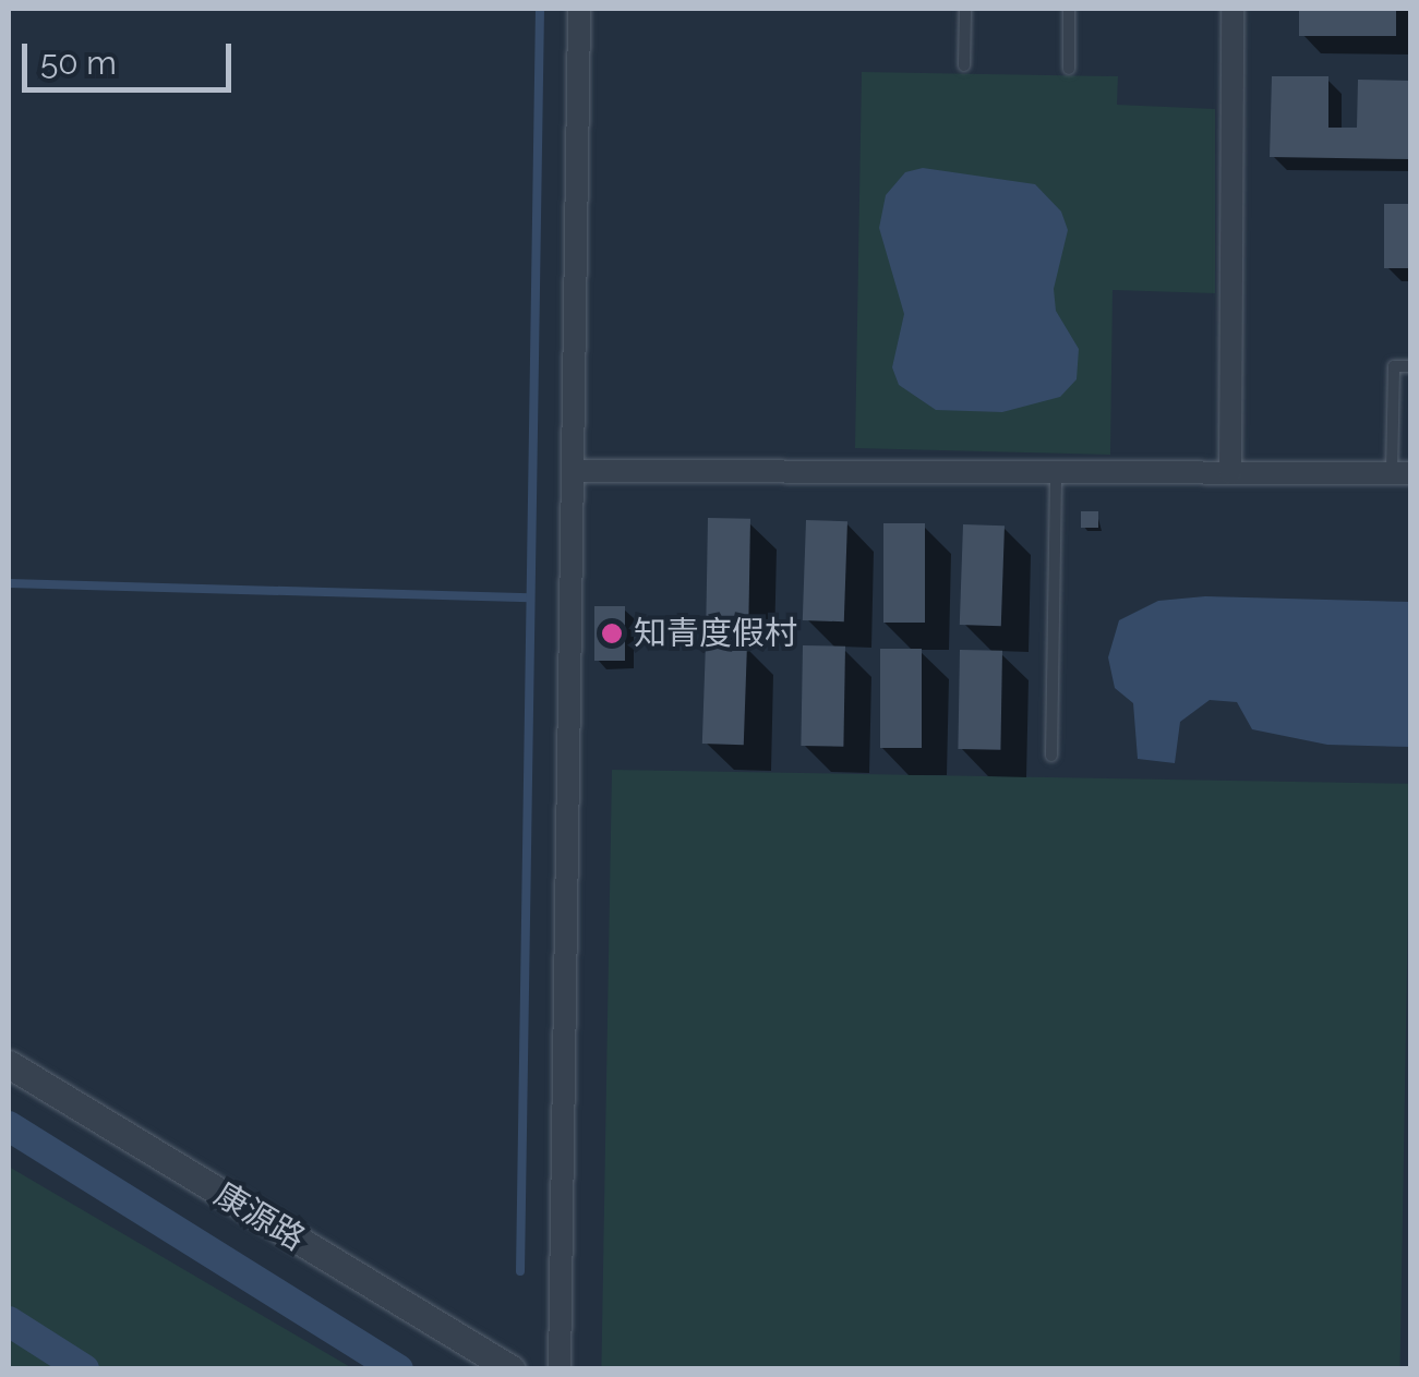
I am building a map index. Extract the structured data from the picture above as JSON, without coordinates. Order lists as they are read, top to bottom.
{
  "streets": {
    "street": ["康源路"]
  },
  "places": ["知青度假村"],
  "scale_bar": "50 m"
}
